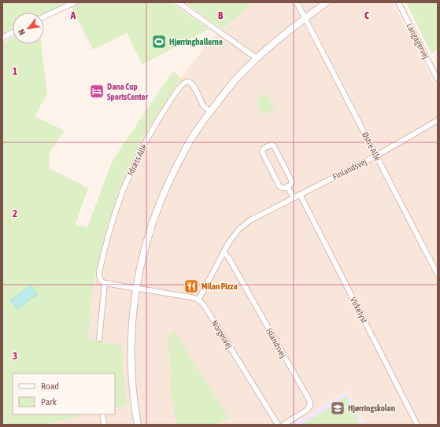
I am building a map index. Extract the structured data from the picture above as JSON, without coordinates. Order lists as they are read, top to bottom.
{
  "streets": {
    "street": [
      "Langagervej",
      "Østre Alle",
      "Idræts Alle",
      "Finlandsvej",
      "Virkelyst",
      "Norgesvej",
      "Islandsvej"
    ]
  },
  "crossings": [
    ["Østre Alle", "Finlandsvej"],
    ["Finlandsvej", "Virkelyst"],
    ["Finlandsvej", "Norgesvej"],
    ["Finlandsvej", "Islandsvej"]
  ],
  "places": {
    "sports": ["Hjørringhallerne"],
    "hotel": ["Dana Cup SportsCenter"],
    "restaurant": ["Milan Pizza"],
    "school or university": ["Hjørringskolen"]
  },
  "legend": ["Road", "Park"],
  "north": "bottom left",
  "grid": {
    "columns": ["A", "B", "C"],
    "rows": ["1", "2", "3"]
  }
}
